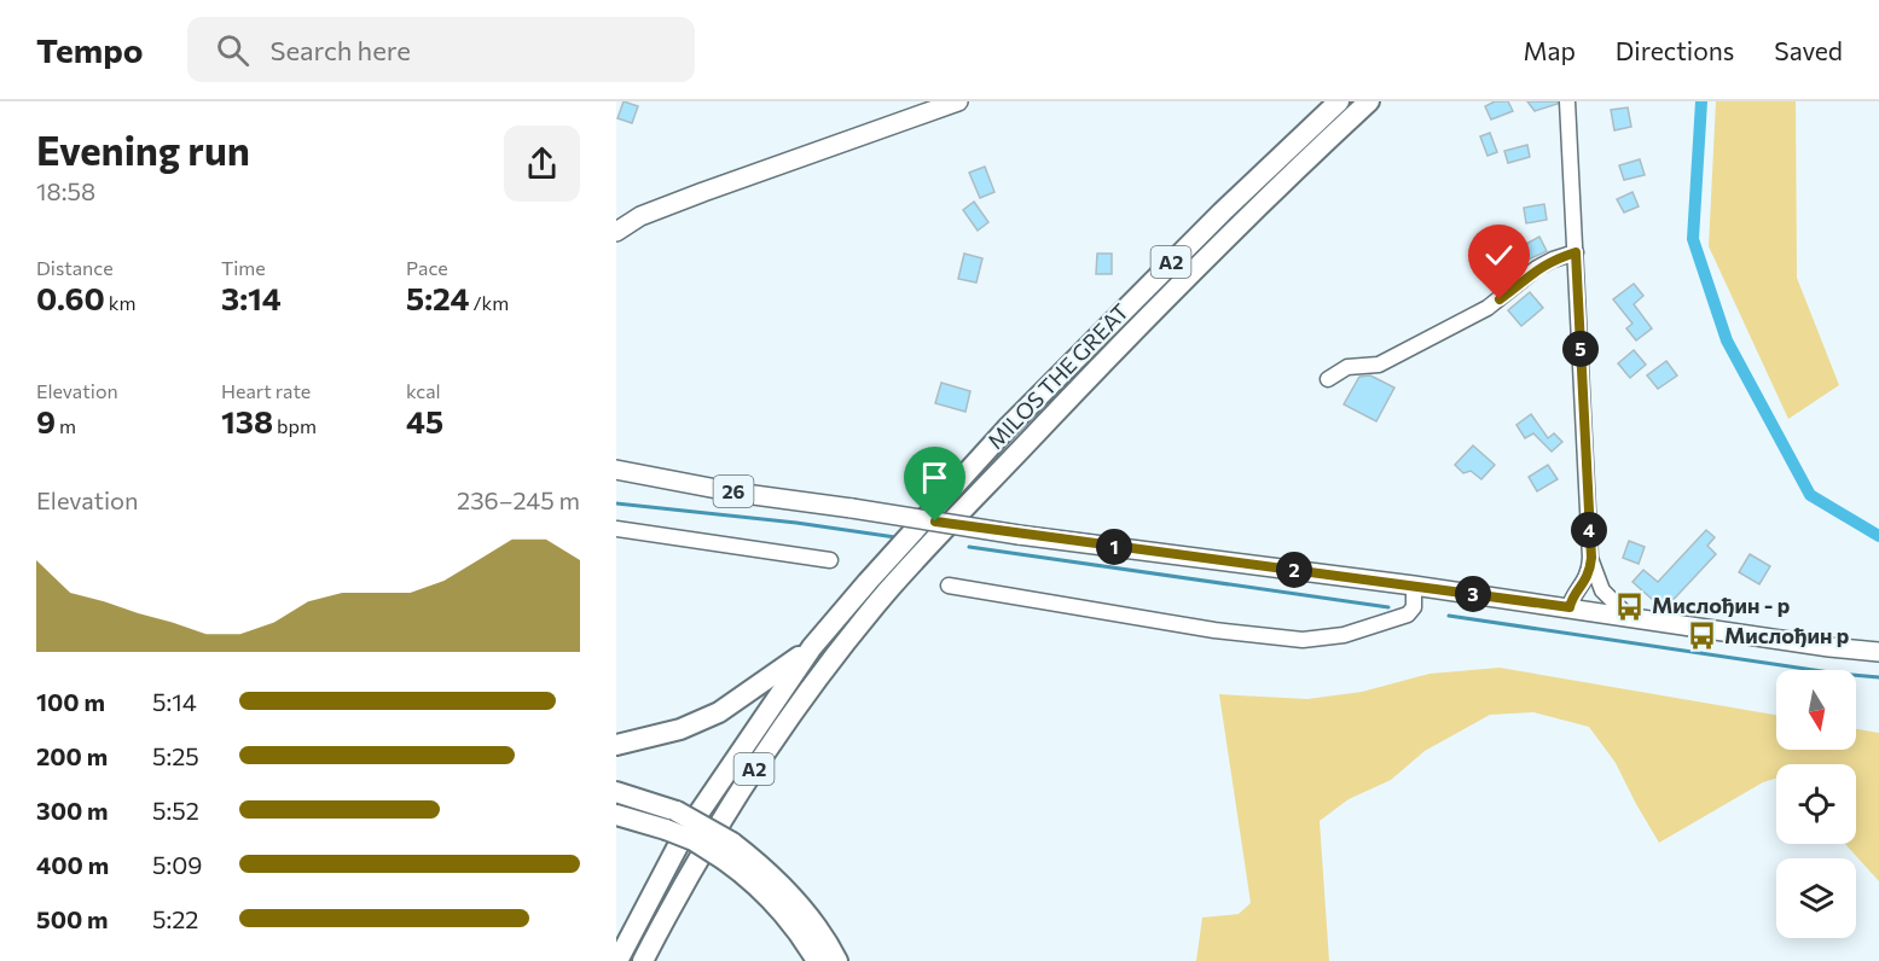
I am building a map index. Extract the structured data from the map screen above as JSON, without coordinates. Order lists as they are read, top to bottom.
{
  "streets": {
    "highway": ["A2", "MILOS THE GREAT"],
    "main road": ["26"]
  },
  "places": {
    "bus stop": ["Мислођин - р", "Мислођин р"]
  },
  "north": "bottom",
  "page": {
    "header": "Tempo",
    "search": "Search here",
    "nav": ["Map", "Directions", "Saved"],
    "heading": ["Evening run", "18:58"],
    "stats": [
      ["Distance", "0.60 km"],
      ["Time", "3:14"],
      ["Pace", "5:24 /km"],
      ["Elevation", "9 m"],
      ["Heart rate", "138 bpm"],
      ["kcal", "45"]
    ],
    "pins": [
      "5",
      "4",
      "1",
      "2",
      "3"
    ],
    "chart": ["Elevation", "236–245 m"],
    "list": [
      {
        "name": "100 m",
        "note": "5:14"
      },
      {
        "name": "200 m",
        "note": "5:25"
      },
      {
        "name": "300 m",
        "note": "5:52"
      },
      {
        "name": "400 m",
        "note": "5:09"
      },
      {
        "name": "500 m",
        "note": "5:22"
      }
    ]
  }
}
